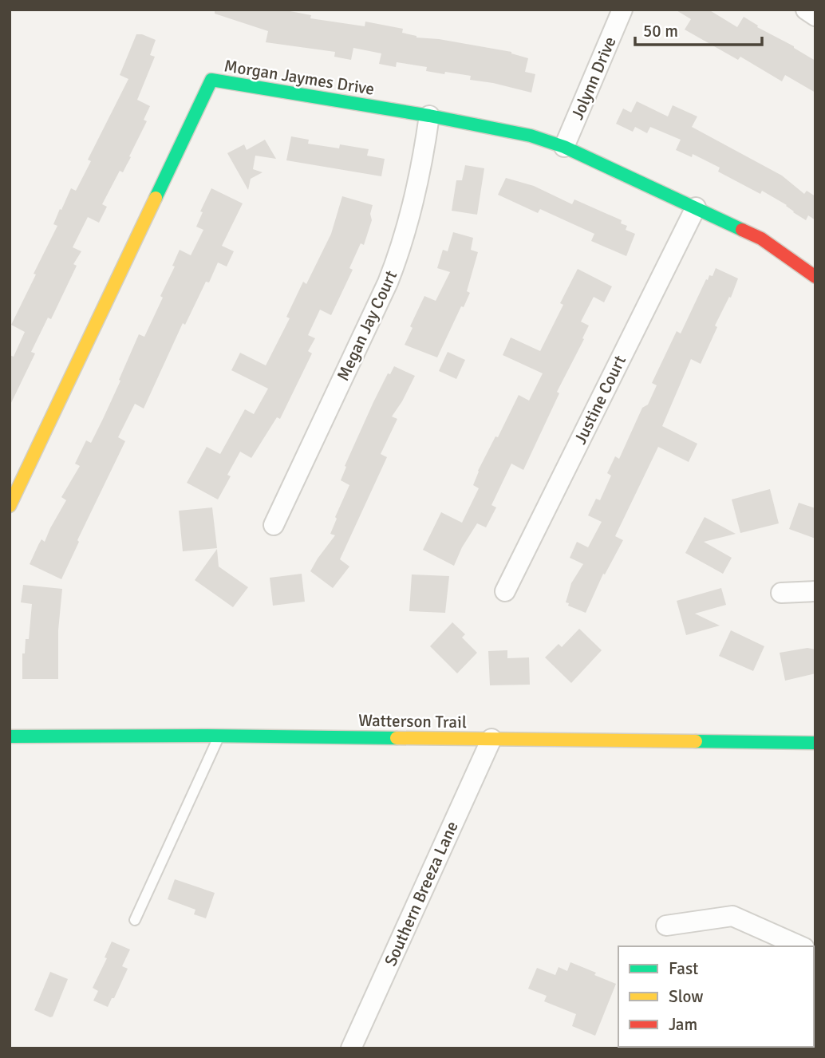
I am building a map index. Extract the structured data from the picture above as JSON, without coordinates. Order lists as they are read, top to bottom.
{
  "streets": {
    "street": [
      "Morgan Jaymes Drive",
      "Jolynn Drive",
      "Megan Jay Court",
      "Justine Court",
      "Watterson Trail",
      "Southern Breeza Lane"
    ]
  },
  "crossings": [
    ["Morgan Jaymes Drive", "Jolynn Drive"],
    ["Morgan Jaymes Drive", "Megan Jay Court"],
    ["Morgan Jaymes Drive", "Justine Court"],
    ["Watterson Trail", "Southern Breeza Lane"]
  ],
  "legend": ["Fast", "Slow", "Jam"],
  "scale_bar": "50 m"
}
